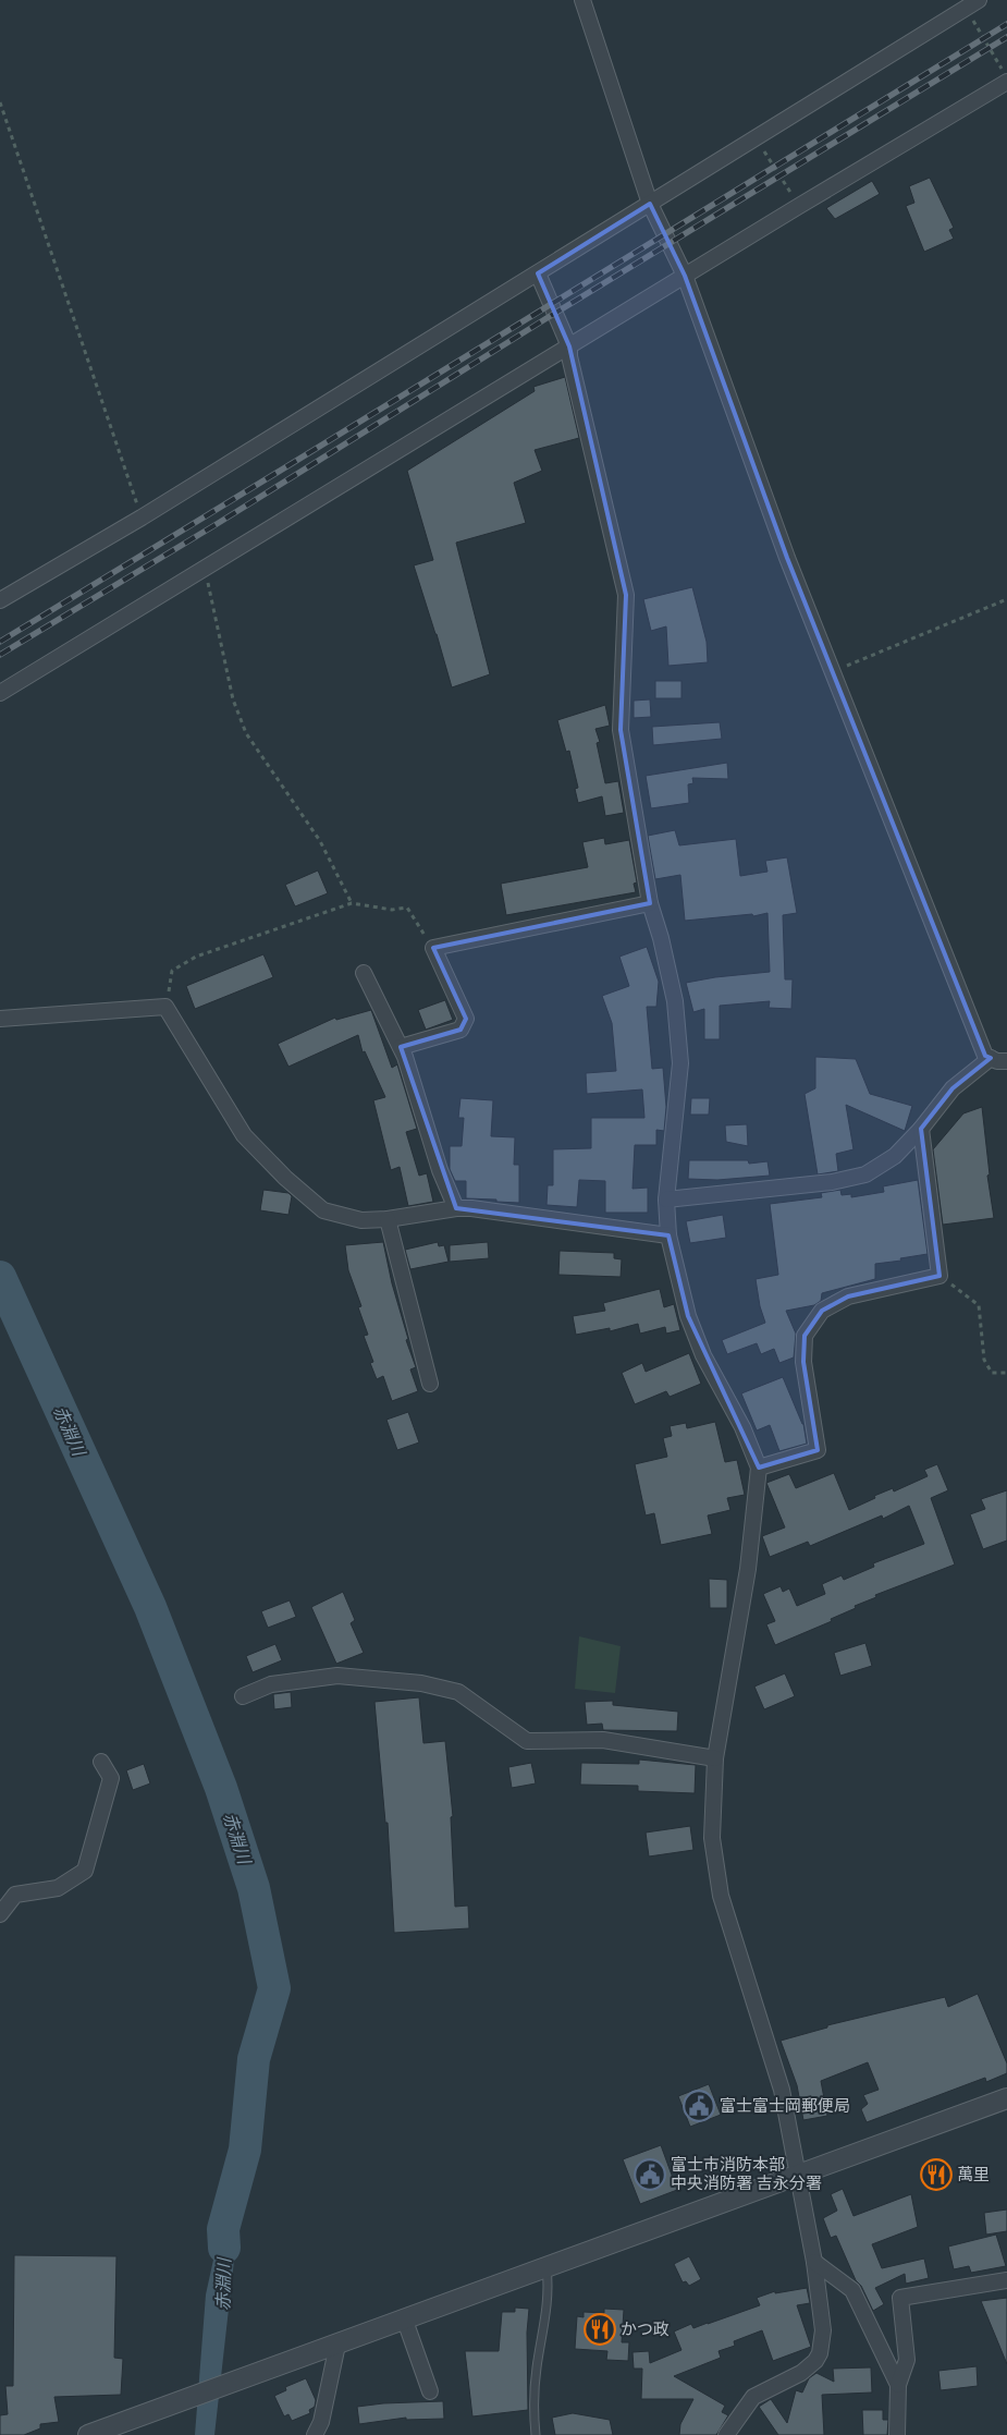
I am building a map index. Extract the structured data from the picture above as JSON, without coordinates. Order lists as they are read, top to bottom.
{
  "water": ["赤淵川"],
  "places": {
    "public building": ["富士富士岡郵便局", "富士市消防本部 中央消防署 吉永分署"],
    "restaurant": ["萬里", "かつ政"]
  }
}
